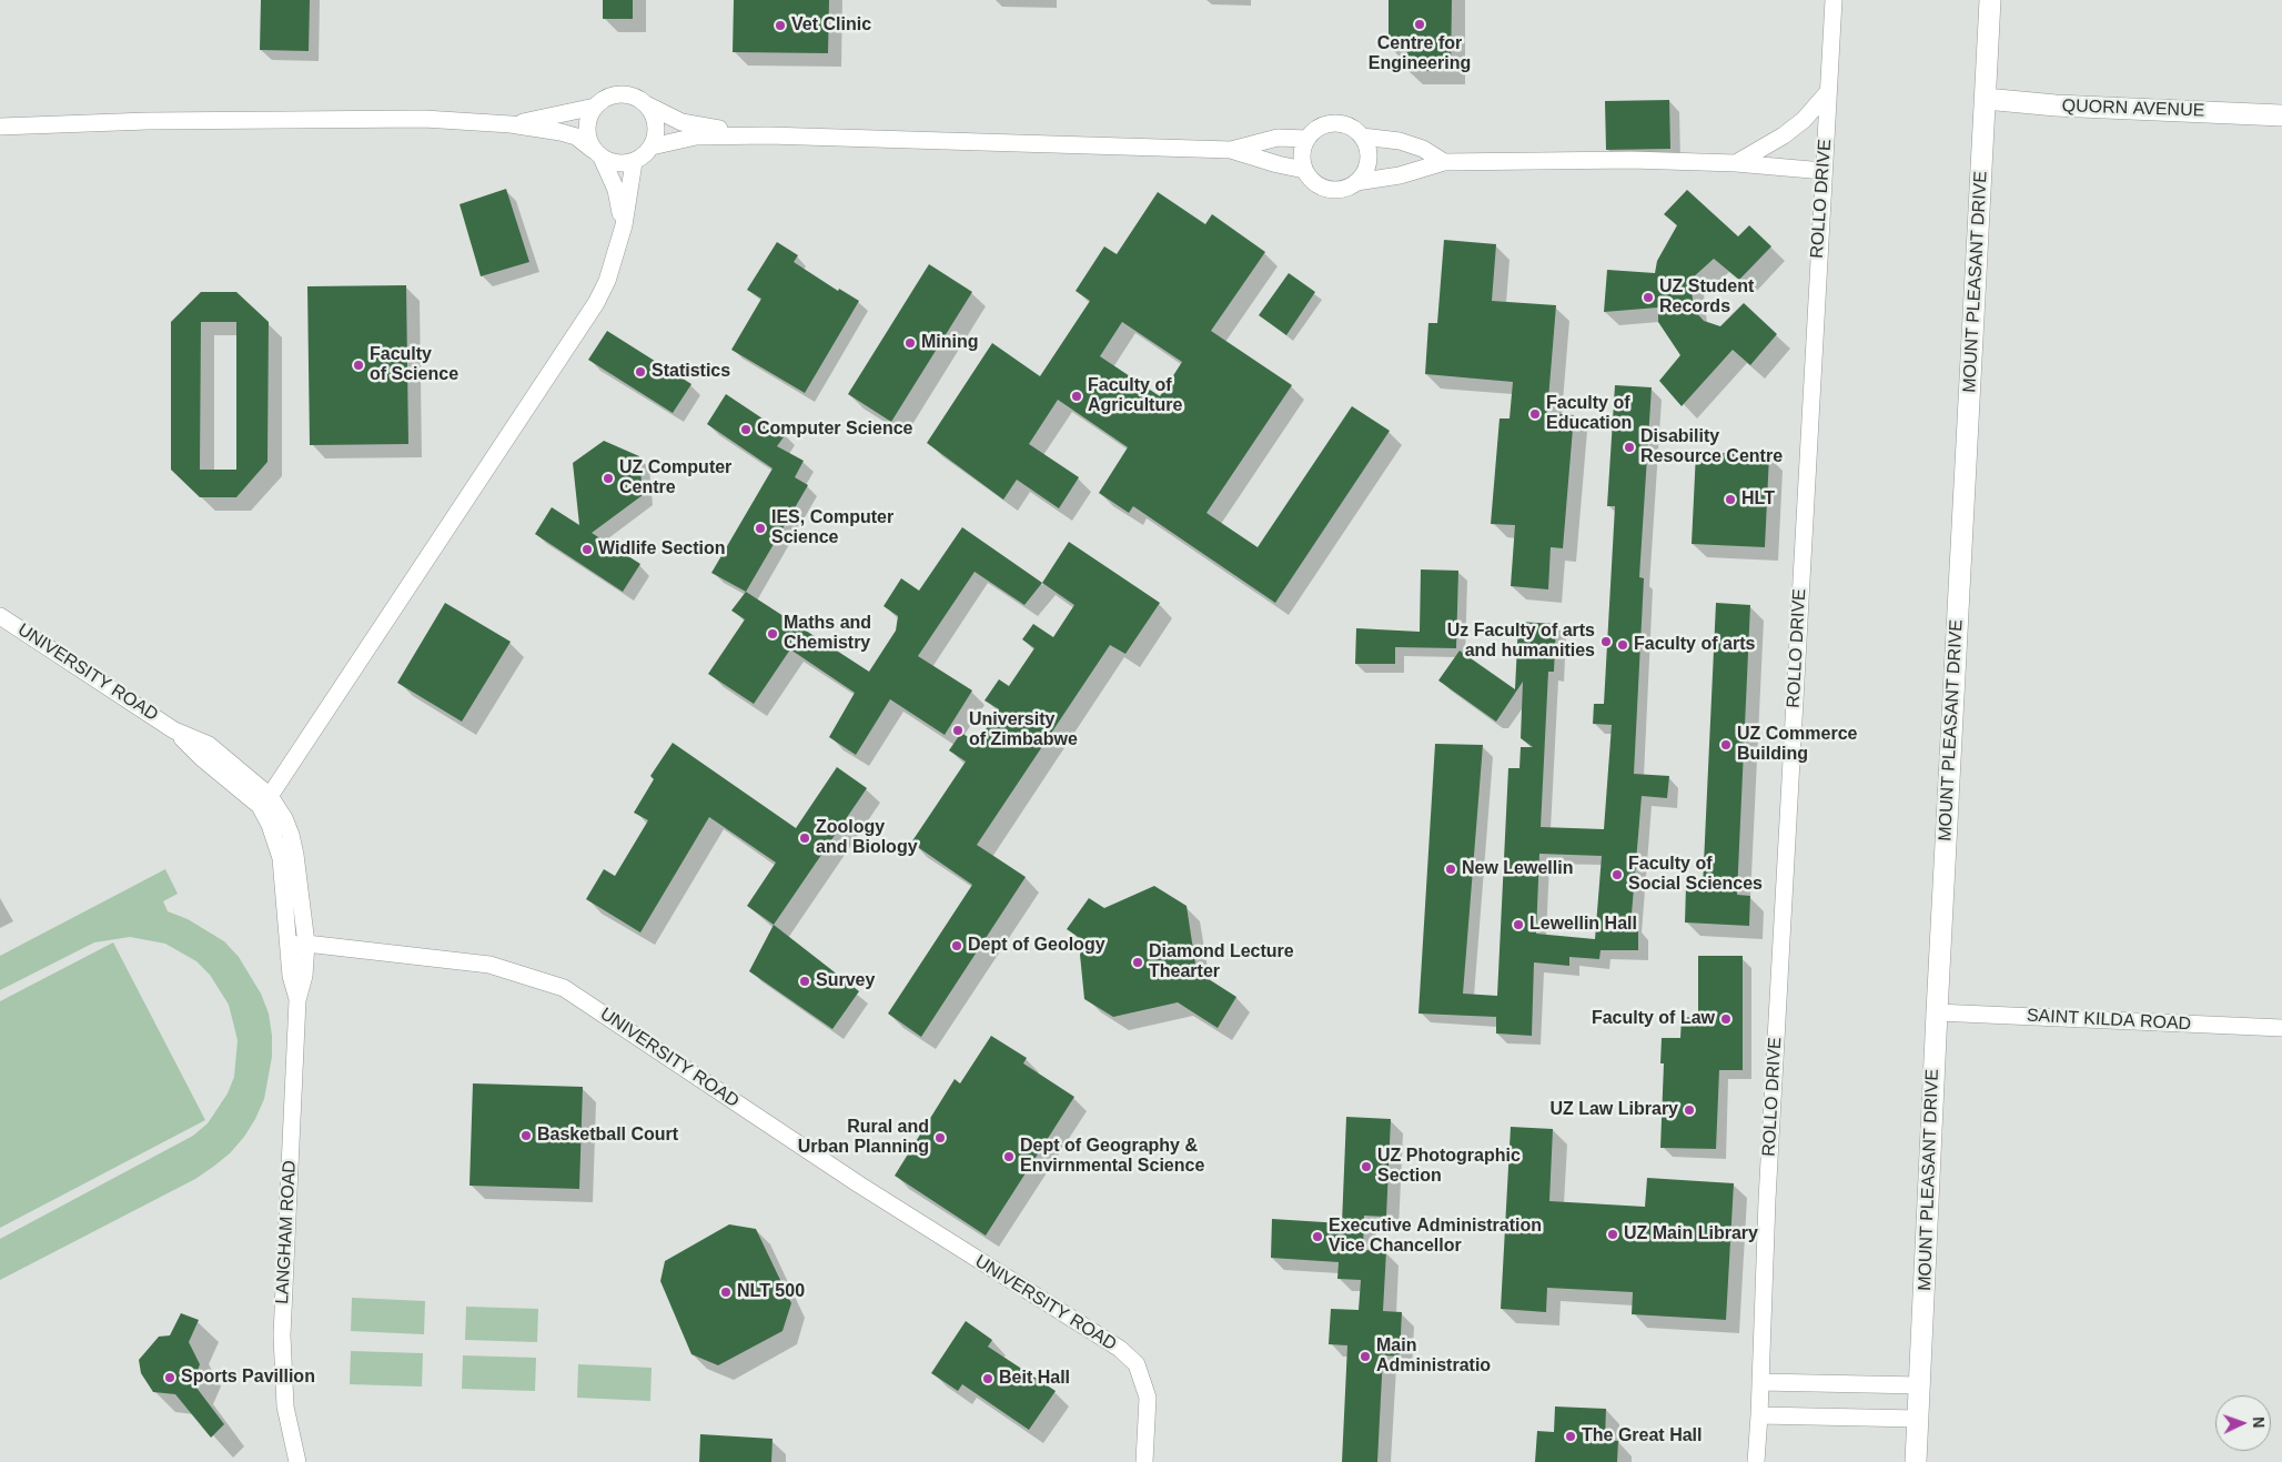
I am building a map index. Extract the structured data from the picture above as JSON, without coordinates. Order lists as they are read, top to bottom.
{
  "streets": {
    "street": [
      "QUORN AVENUE",
      "ROLLO DRIVE",
      "MOUNT PLEASANT DRIVE",
      "UNIVERSITY ROAD",
      "SAINT KILDA ROAD",
      "LANGHAM ROAD"
    ]
  },
  "crossings": [
    ["QUORN AVENUE", "MOUNT PLEASANT DRIVE"],
    ["MOUNT PLEASANT DRIVE", "SAINT KILDA ROAD"],
    ["UNIVERSITY ROAD", "LANGHAM ROAD"]
  ],
  "places": [
    "Centre for Engineering",
    "Vet Clinic",
    "UZ Student Records",
    "Mining",
    "Faculty of Science",
    "Statistics",
    "Faculty of Agriculture",
    "Faculty of Education",
    "Computer Science",
    "Disability Resource Centre",
    "UZ Computer Centre",
    "HLT",
    "IES, Computer Science",
    "Widlife Section",
    "Maths and Chemistry",
    "Uz Faculty of arts and humanities",
    "Faculty of arts",
    "University of Zimbabwe",
    "UZ Commerce Building",
    "Zoology and Biology",
    "New Lewellin",
    "Faculty of Social Sciences",
    "Lewellin Hall",
    "Dept of Geology",
    "Diamond Lecture Thearter",
    "Survey",
    "Faculty of Law",
    "UZ Law Library",
    "Basketball Court",
    "Rural and Urban Planning",
    "Dept of Geography & Envirnmental Science",
    "UZ Photographic Section",
    "UZ Main Library",
    "Executive Administration Vice Chancellor",
    "NLT 500",
    "Main Administratio",
    "Sports Pavillion",
    "Beit Hall",
    "The Great Hall"
  ],
  "north": "right"
}
